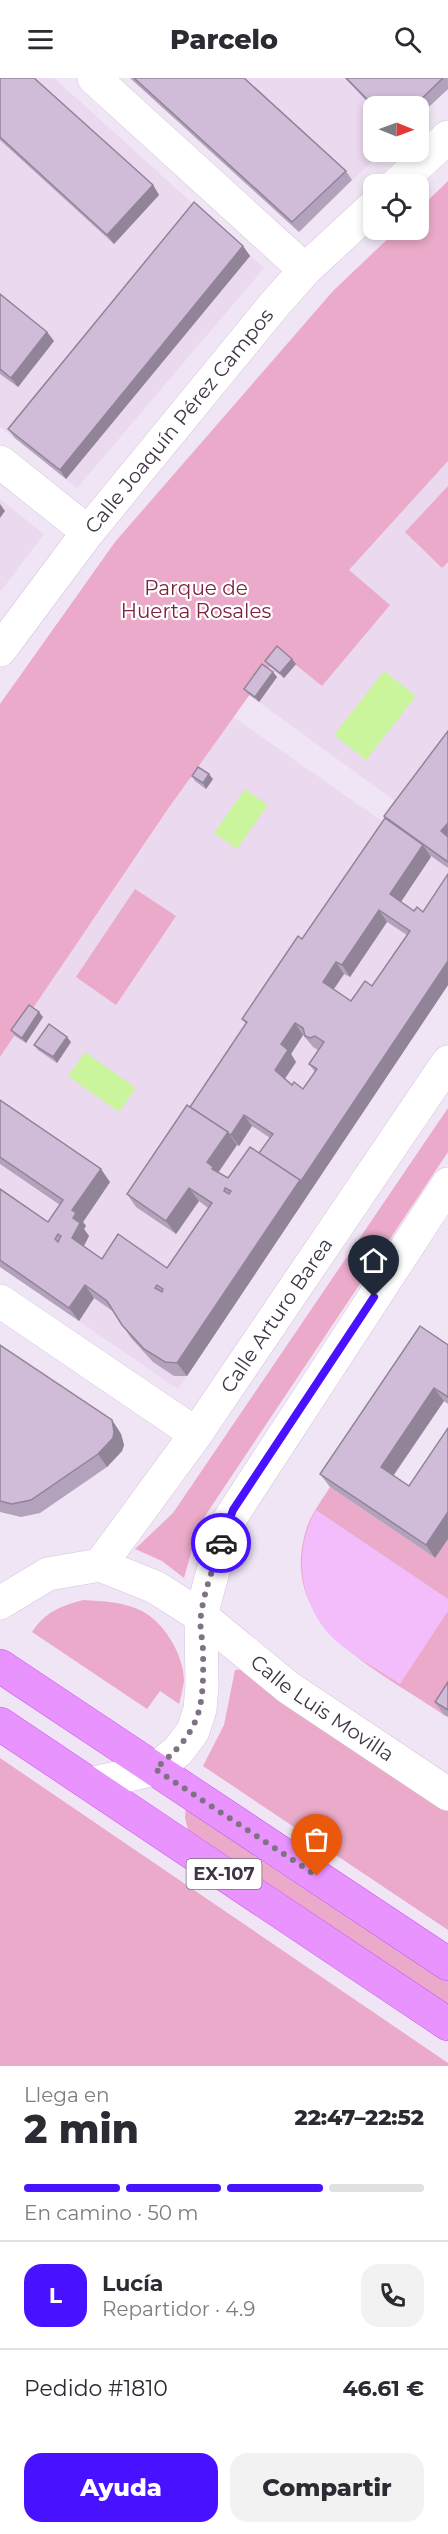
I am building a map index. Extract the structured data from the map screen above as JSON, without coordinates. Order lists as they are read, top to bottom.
{
  "streets": {
    "main road": ["EX-107"],
    "street": ["Calle Joaquín Pérez Campos", "Calle Arturo Barea", "Calle Luis Movilla"]
  },
  "parks": ["Parque de Huerta Rosales"],
  "north": "right",
  "page": {
    "header": "Parcelo",
    "heading": ["2 min", "Llega en", "22:47–22:52"],
    "panel": [
      "Lucía",
      "Repartidor · 4.9",
      "Pedido #1810",
      "46.61 €"
    ],
    "bar": "En camino · 50 m",
    "round": "L",
    "buttons": ["Ayuda", "Compartir"]
  }
}
